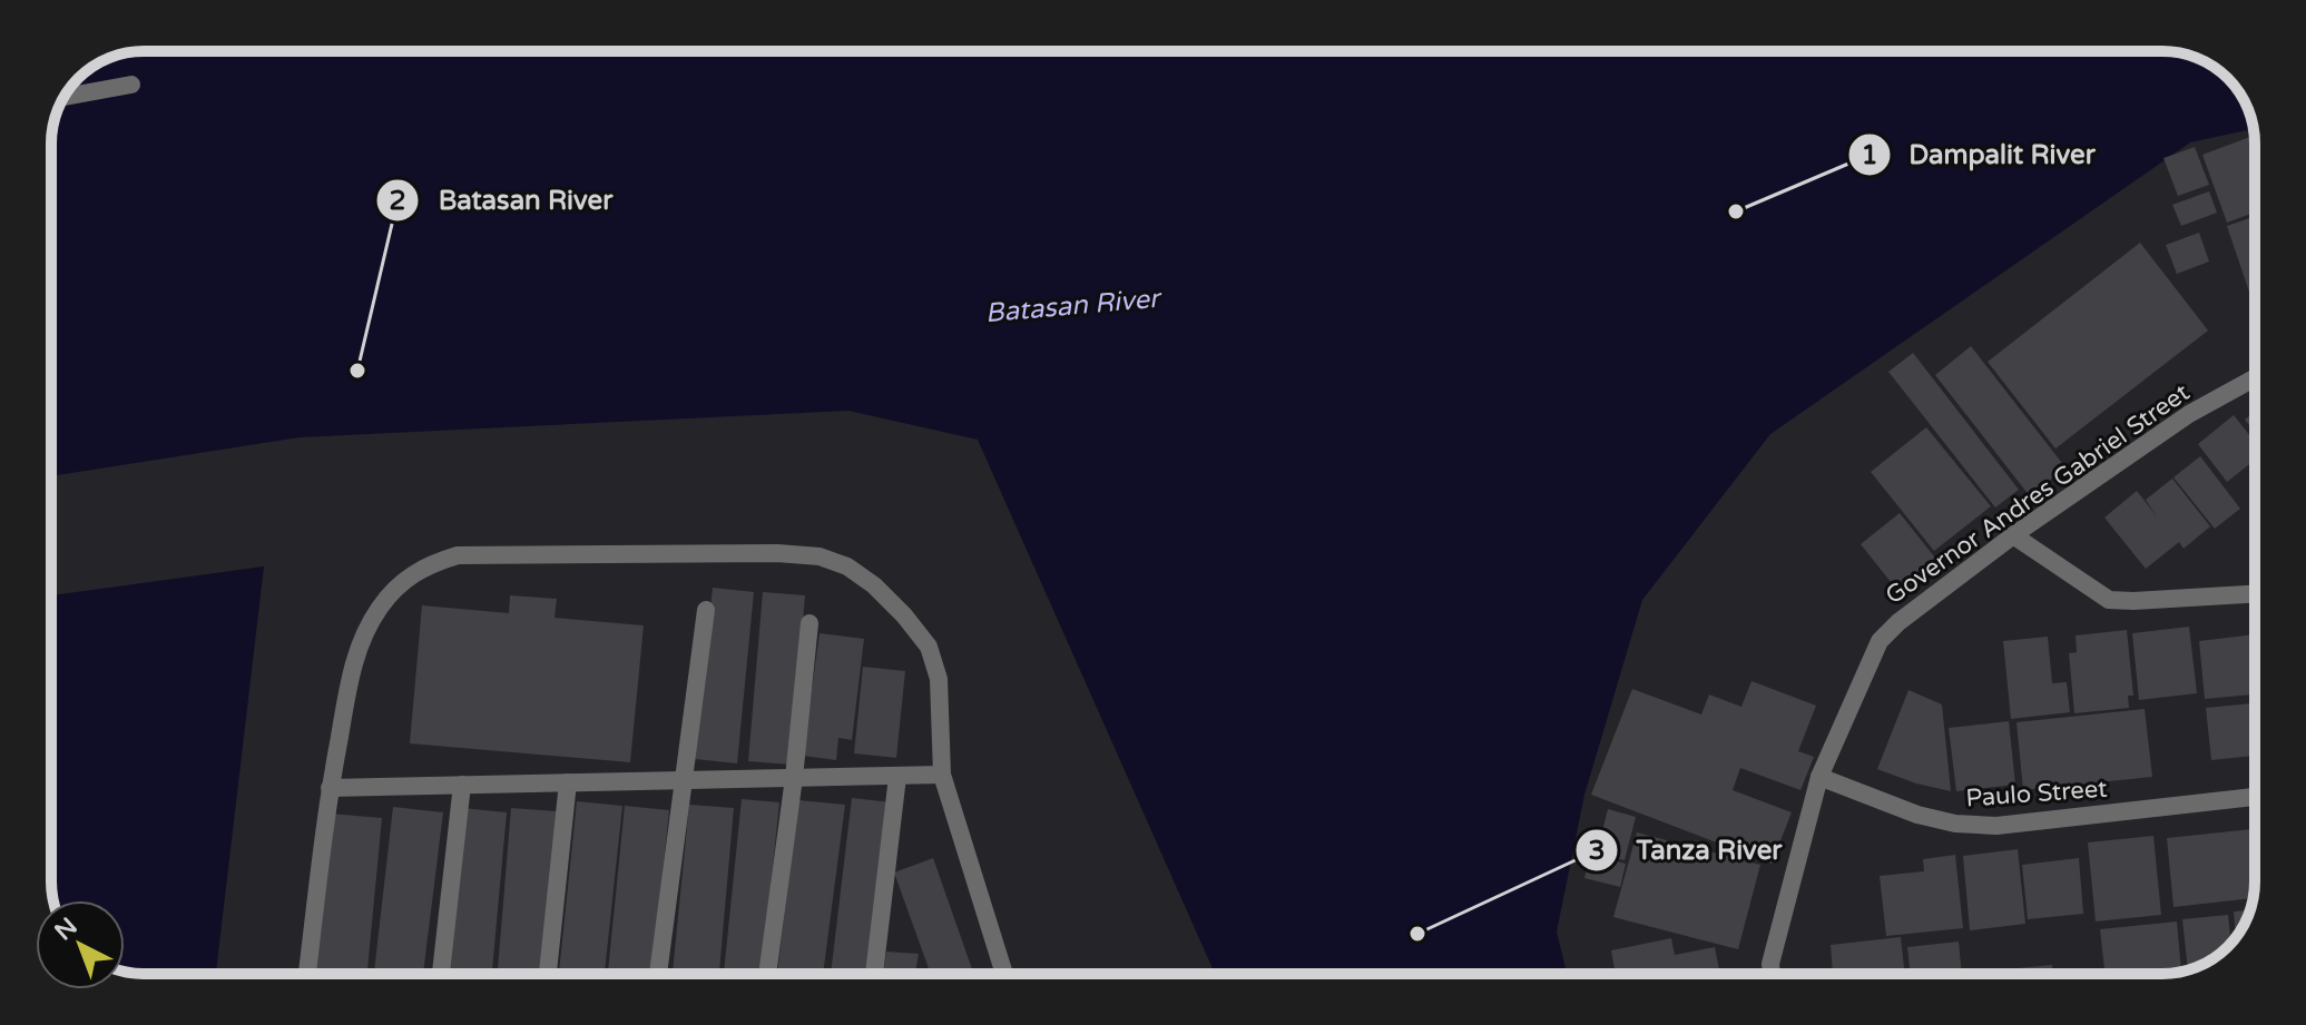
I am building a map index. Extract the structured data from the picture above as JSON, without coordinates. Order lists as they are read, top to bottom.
{
  "streets": {
    "street": ["Governor Andres Gabriel Street", "Paulo Street"]
  },
  "crossings": [
    ["Governor Andres Gabriel Street", "Paulo Street"]
  ],
  "water": ["Batasan River"],
  "places": ["Dampalit River", "Batasan River", "Tanza River"],
  "north": "top left"
}
